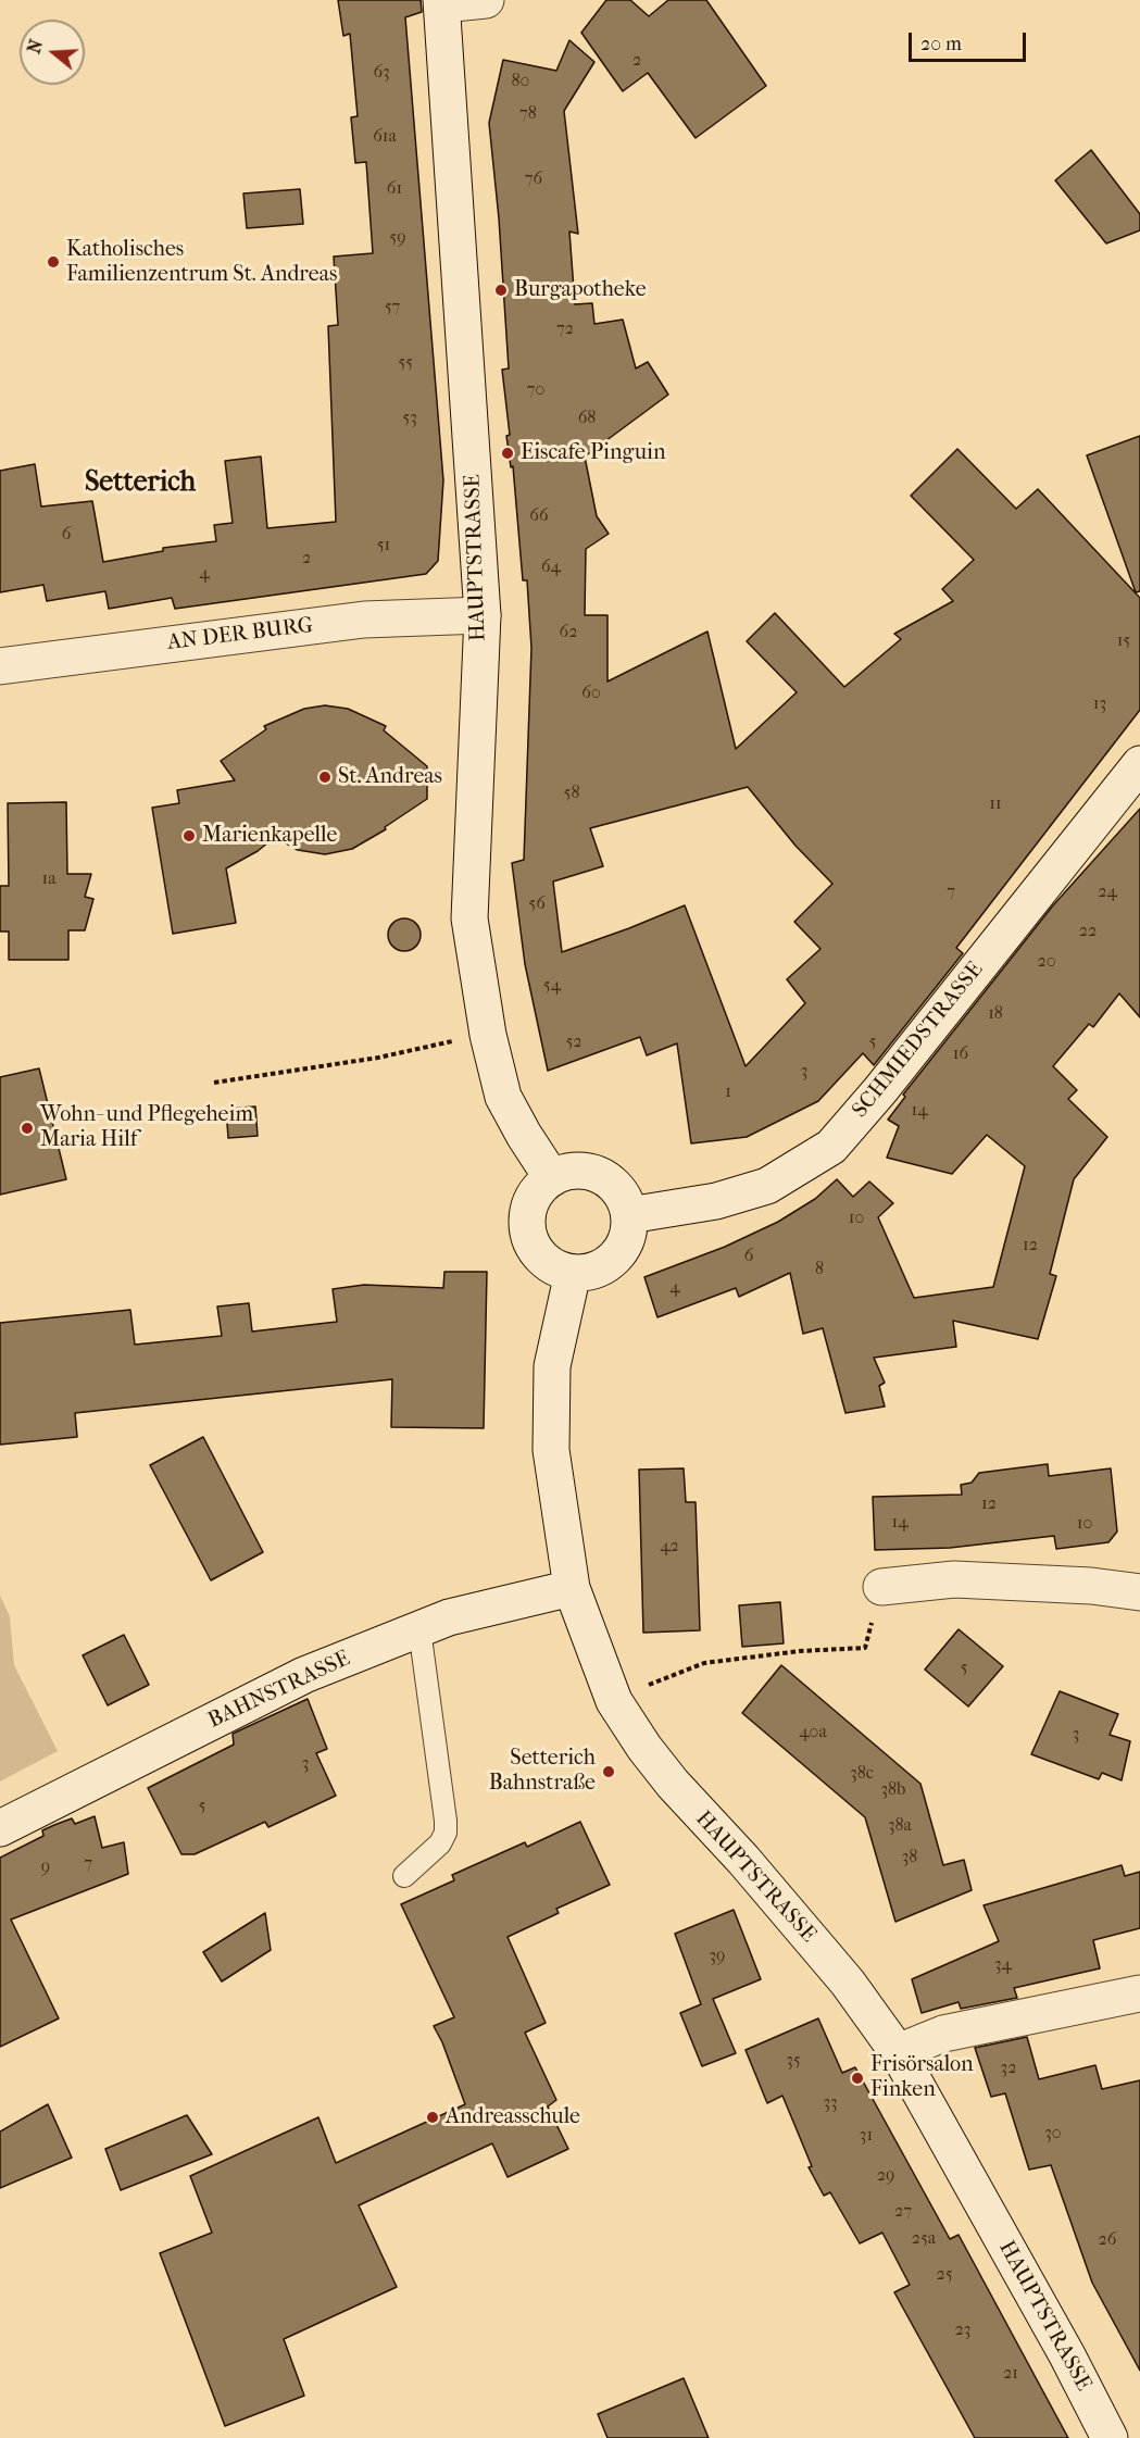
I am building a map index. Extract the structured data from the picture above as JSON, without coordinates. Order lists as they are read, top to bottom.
{
  "streets": {
    "main road": [
      "HAUPTSTRASSE",
      "AN DER BURG",
      "SCHMIEDSTRASSE",
      "BAHNSTRASSE"
    ]
  },
  "crossings": [
    ["HAUPTSTRASSE", "AN DER BURG"],
    ["HAUPTSTRASSE", "SCHMIEDSTRASSE"],
    ["HAUPTSTRASSE", "BAHNSTRASSE"]
  ],
  "districts": ["Setterich"],
  "places": [
    "Katholisches Familienzentrum St. Andreas",
    "Burgapotheke",
    "Eiscafe Pinguin",
    "St. Andreas",
    "Marienkapelle",
    "Wohn- und Pflegeheim Maria Hilf",
    "Setterich Bahnstraße",
    "Frisörsalon Finken",
    "Andreasschule"
  ],
  "house_numbers": [
    "2",
    "63",
    "80",
    "78",
    "61a",
    "76",
    "61",
    "59",
    "57",
    "72",
    "55",
    "70",
    "53",
    "68",
    "66",
    "6",
    "51",
    "2",
    "64",
    "4",
    "62",
    "15",
    "60",
    "13",
    "58",
    "11",
    "1a",
    "7",
    "24",
    "56",
    "22",
    "20",
    "54",
    "18",
    "52",
    "5",
    "16",
    "3",
    "1",
    "14",
    "10",
    "12",
    "6",
    "8",
    "4",
    "12",
    "14",
    "10",
    "42",
    "5",
    "40a",
    "3",
    "3",
    "38c",
    "38b",
    "5",
    "38a",
    "38",
    "7",
    "9",
    "39",
    "34",
    "35",
    "32",
    "33",
    "30",
    "31",
    "29",
    "27",
    "25a",
    "26",
    "25",
    "23",
    "21"
  ],
  "scale_bar": "20 m",
  "north": "left"
}
